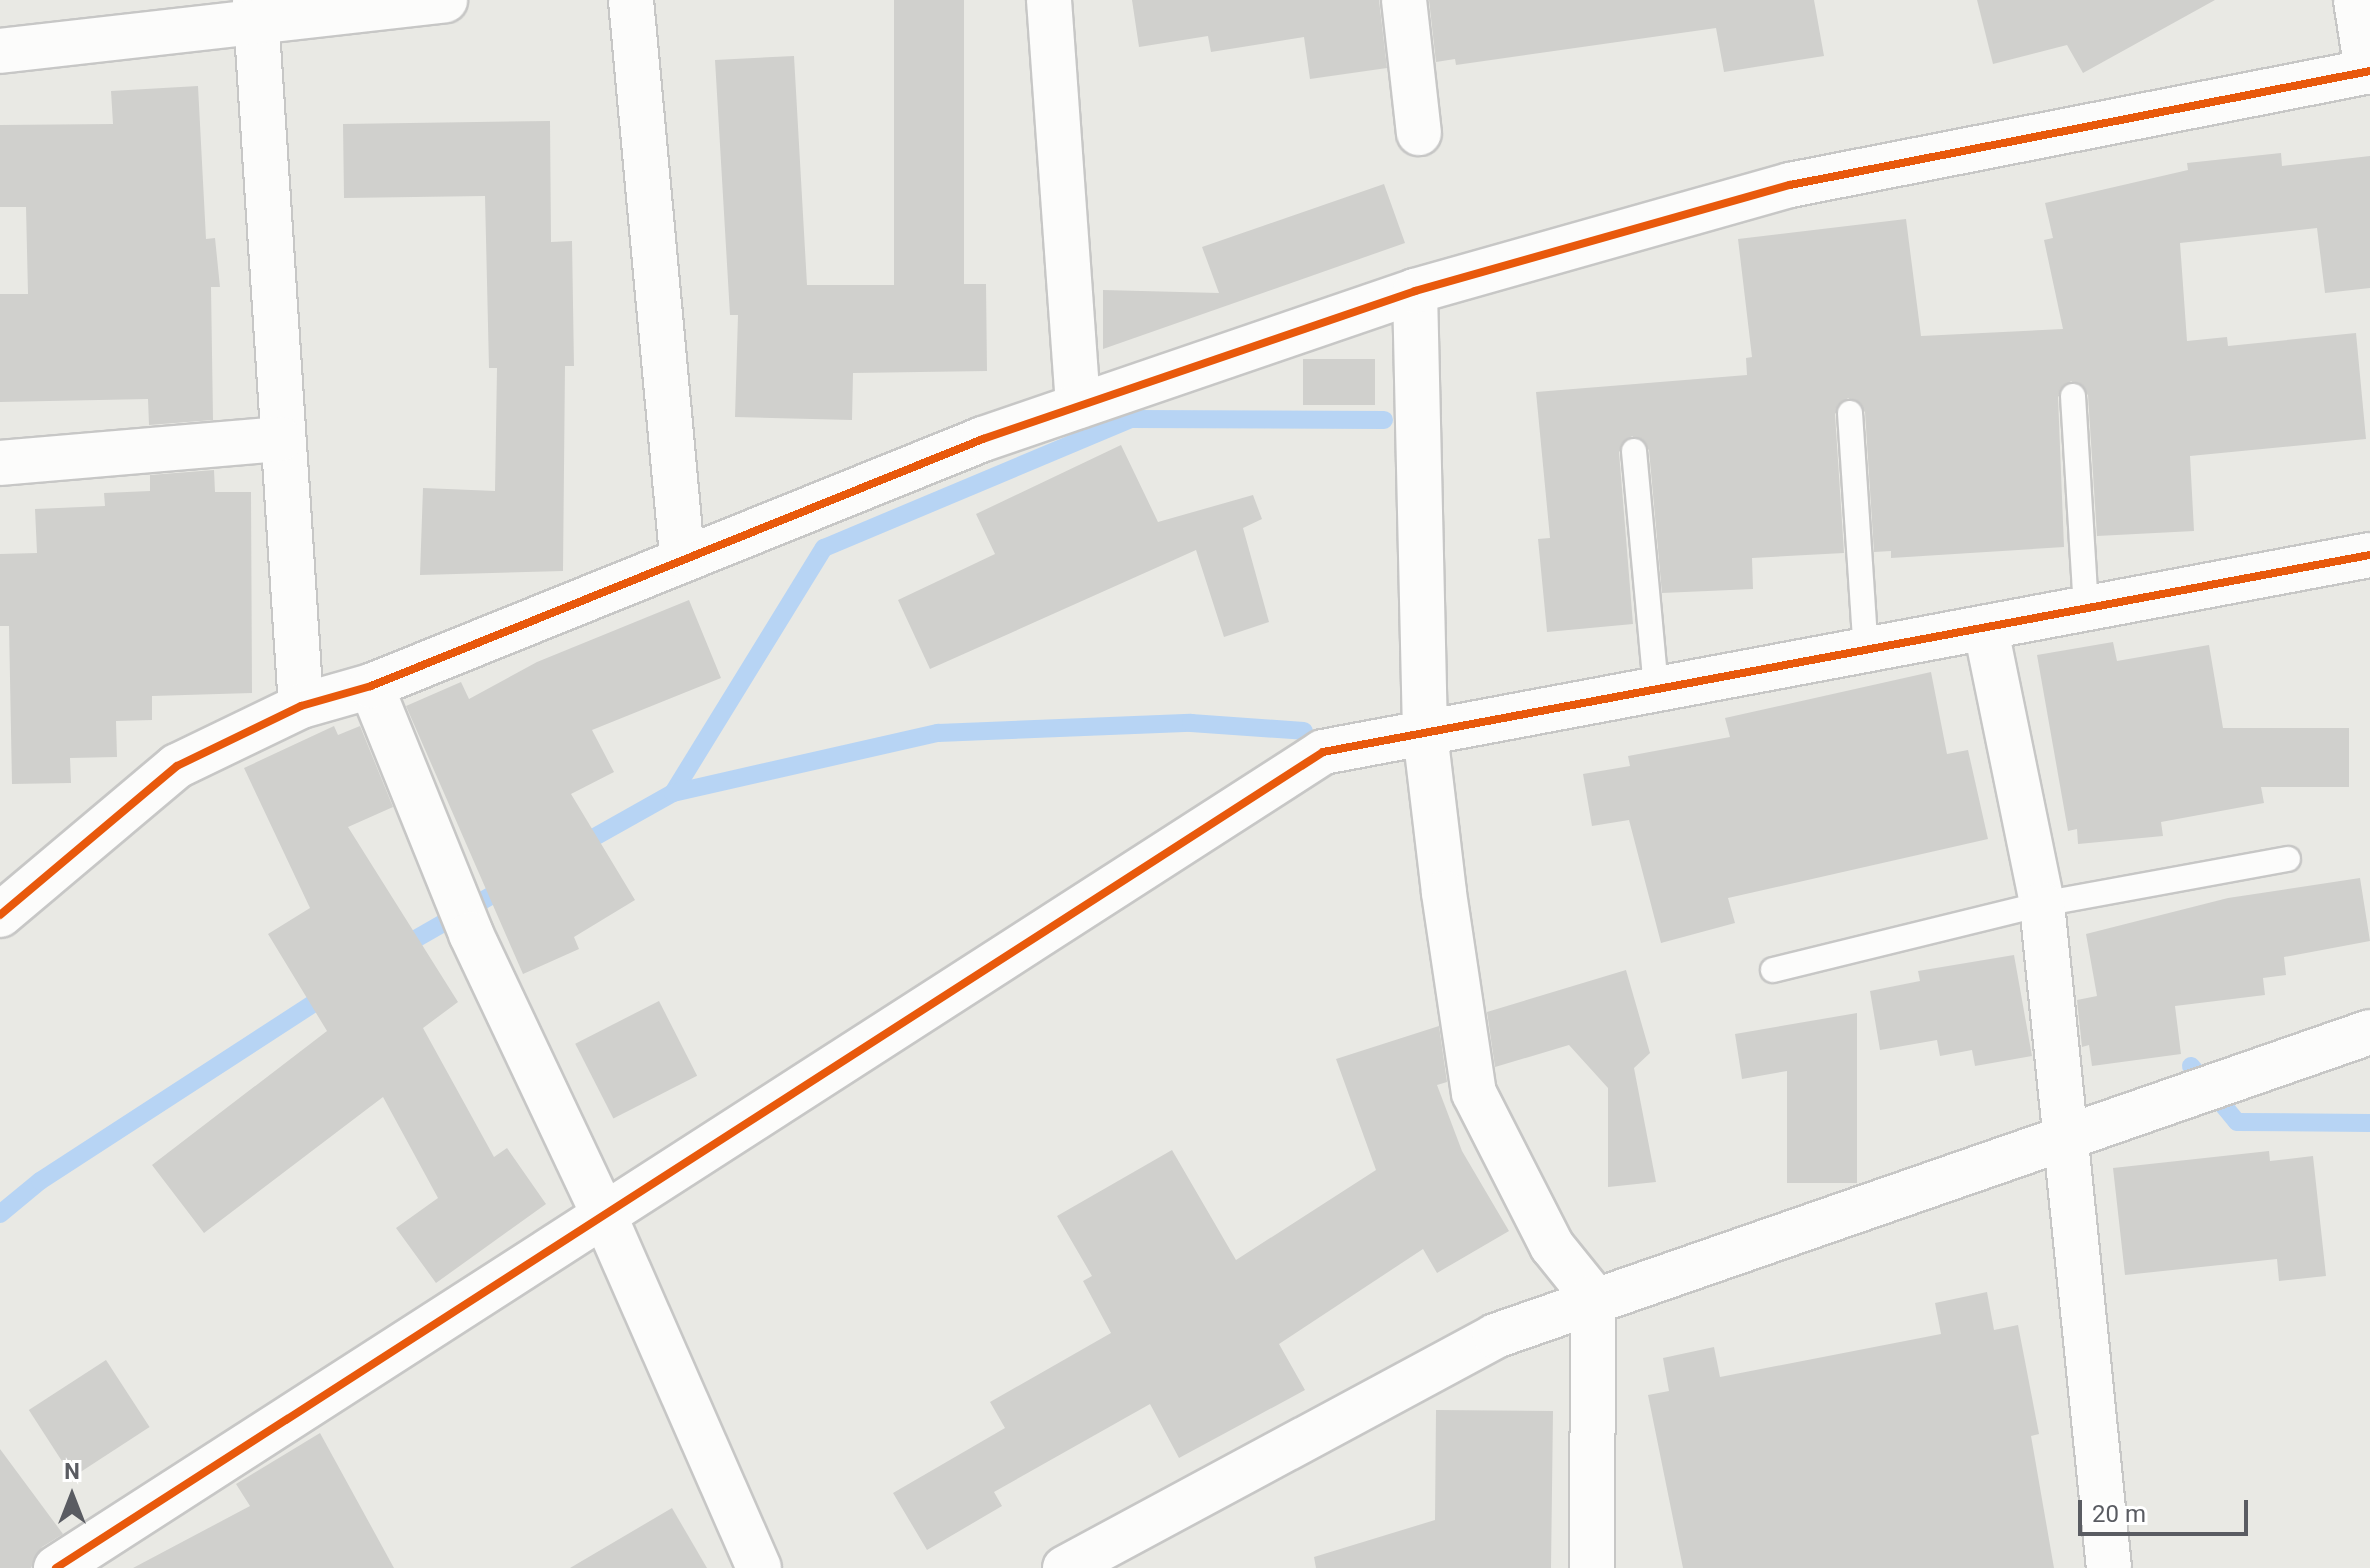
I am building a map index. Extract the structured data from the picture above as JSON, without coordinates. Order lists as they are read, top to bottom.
{
  "scale_bar": "20 m",
  "north": "top"
}
